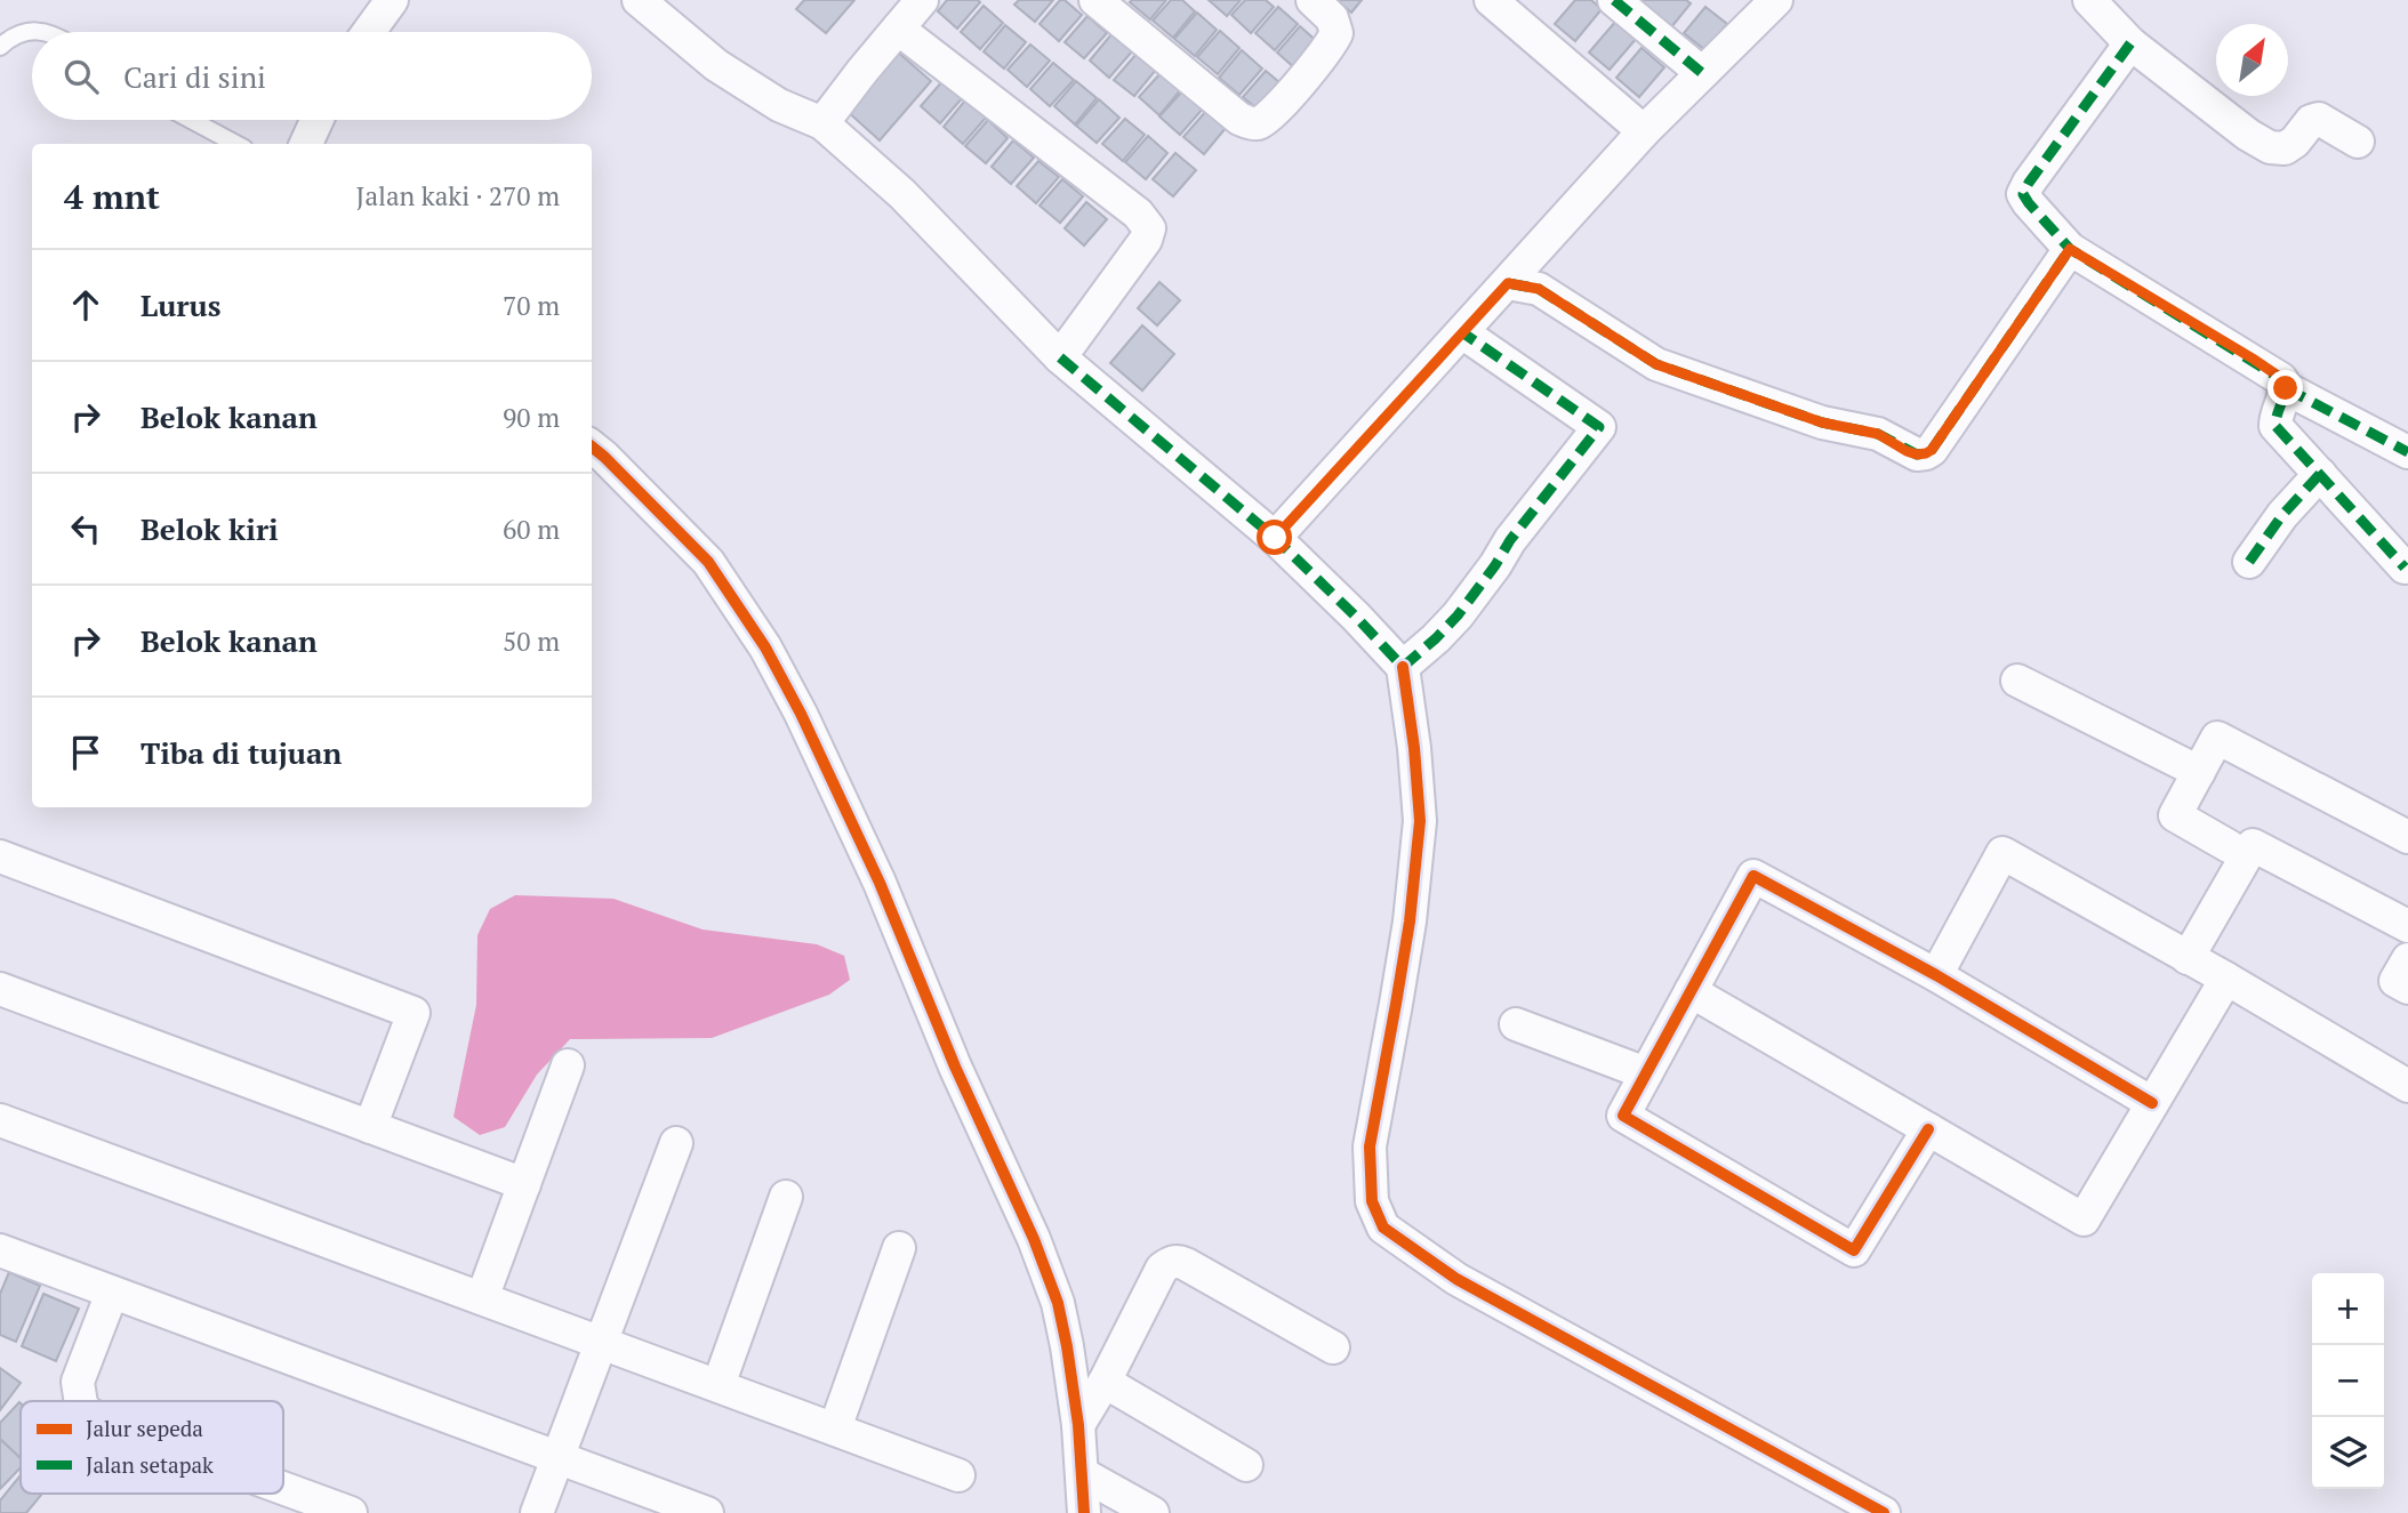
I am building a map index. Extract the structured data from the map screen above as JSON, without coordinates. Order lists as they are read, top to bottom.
{
  "legend": ["Jalur sepeda", "Jalan setapak"],
  "north": "top right",
  "page": {
    "search": "Cari di sini",
    "heading": ["4 mnt", "Jalan kaki · 270 m"],
    "list": [
      ["Lurus", "70 m"],
      ["Belok kanan", "90 m"],
      ["Belok kiri", "60 m"],
      ["Belok kanan", "50 m"],
      "Tiba di tujuan"
    ],
    "map_buttons": ["+", "−"]
  }
}
